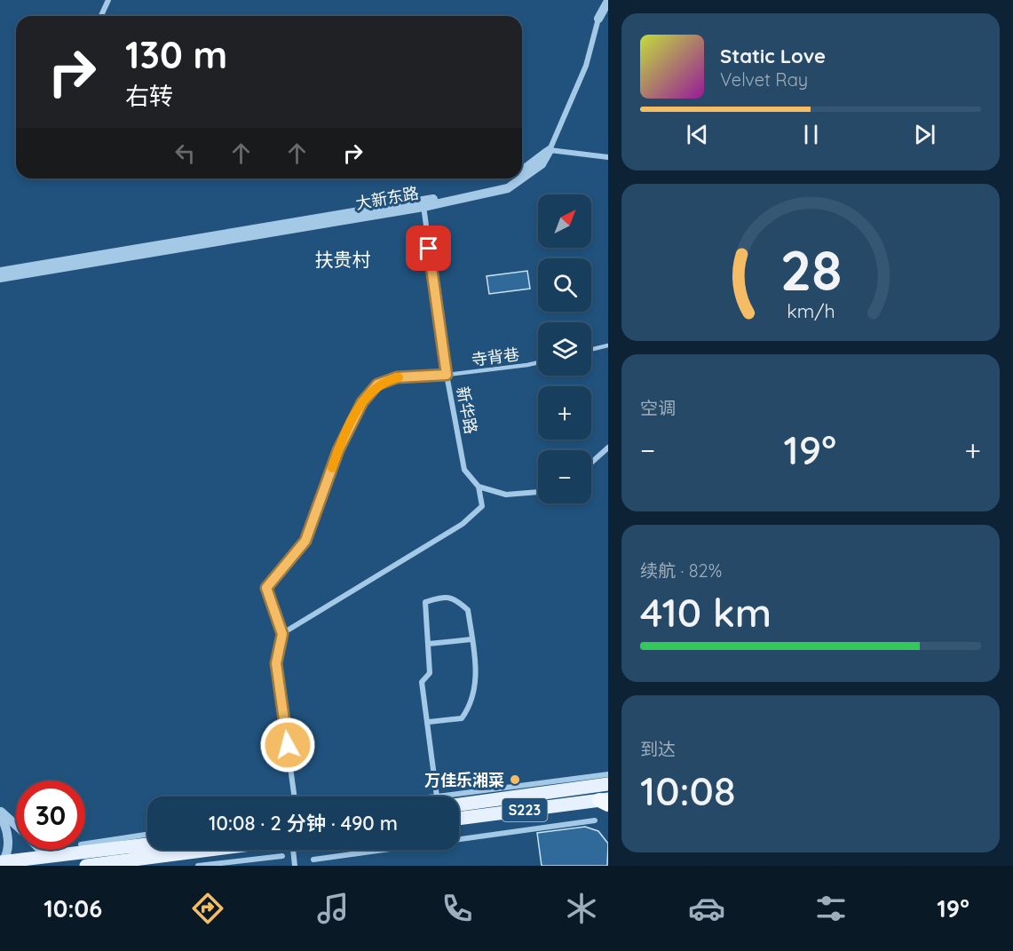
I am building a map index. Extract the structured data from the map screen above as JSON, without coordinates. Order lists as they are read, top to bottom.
{
  "streets": {
    "main road": ["S223"],
    "street": ["大新东路", "新华路"],
    "lane": ["寺背巷"]
  },
  "crossings": [
    ["大新东路", "新华路"],
    ["寺背巷", "新华路"]
  ],
  "districts": ["扶贵村"],
  "places": ["万佳乐湘菜"],
  "north": "top right",
  "page": {
    "turn": ["130 m", "右转"],
    "song": ["Static Love", "Velvet Ray"],
    "map_buttons": ["+", "−"],
    "tile": [
      "空调",
      ["续航 · 82%", "410 km"],
      ["到达", "10:08"]
    ],
    "heat": ["−", "19°", "+"],
    "limit": "30",
    "trip": "10:08 · 2 分钟 · 490 m",
    "tabs": ["10:06", "19°"],
    "gauge": ["28", "km/h"]
  }
}
